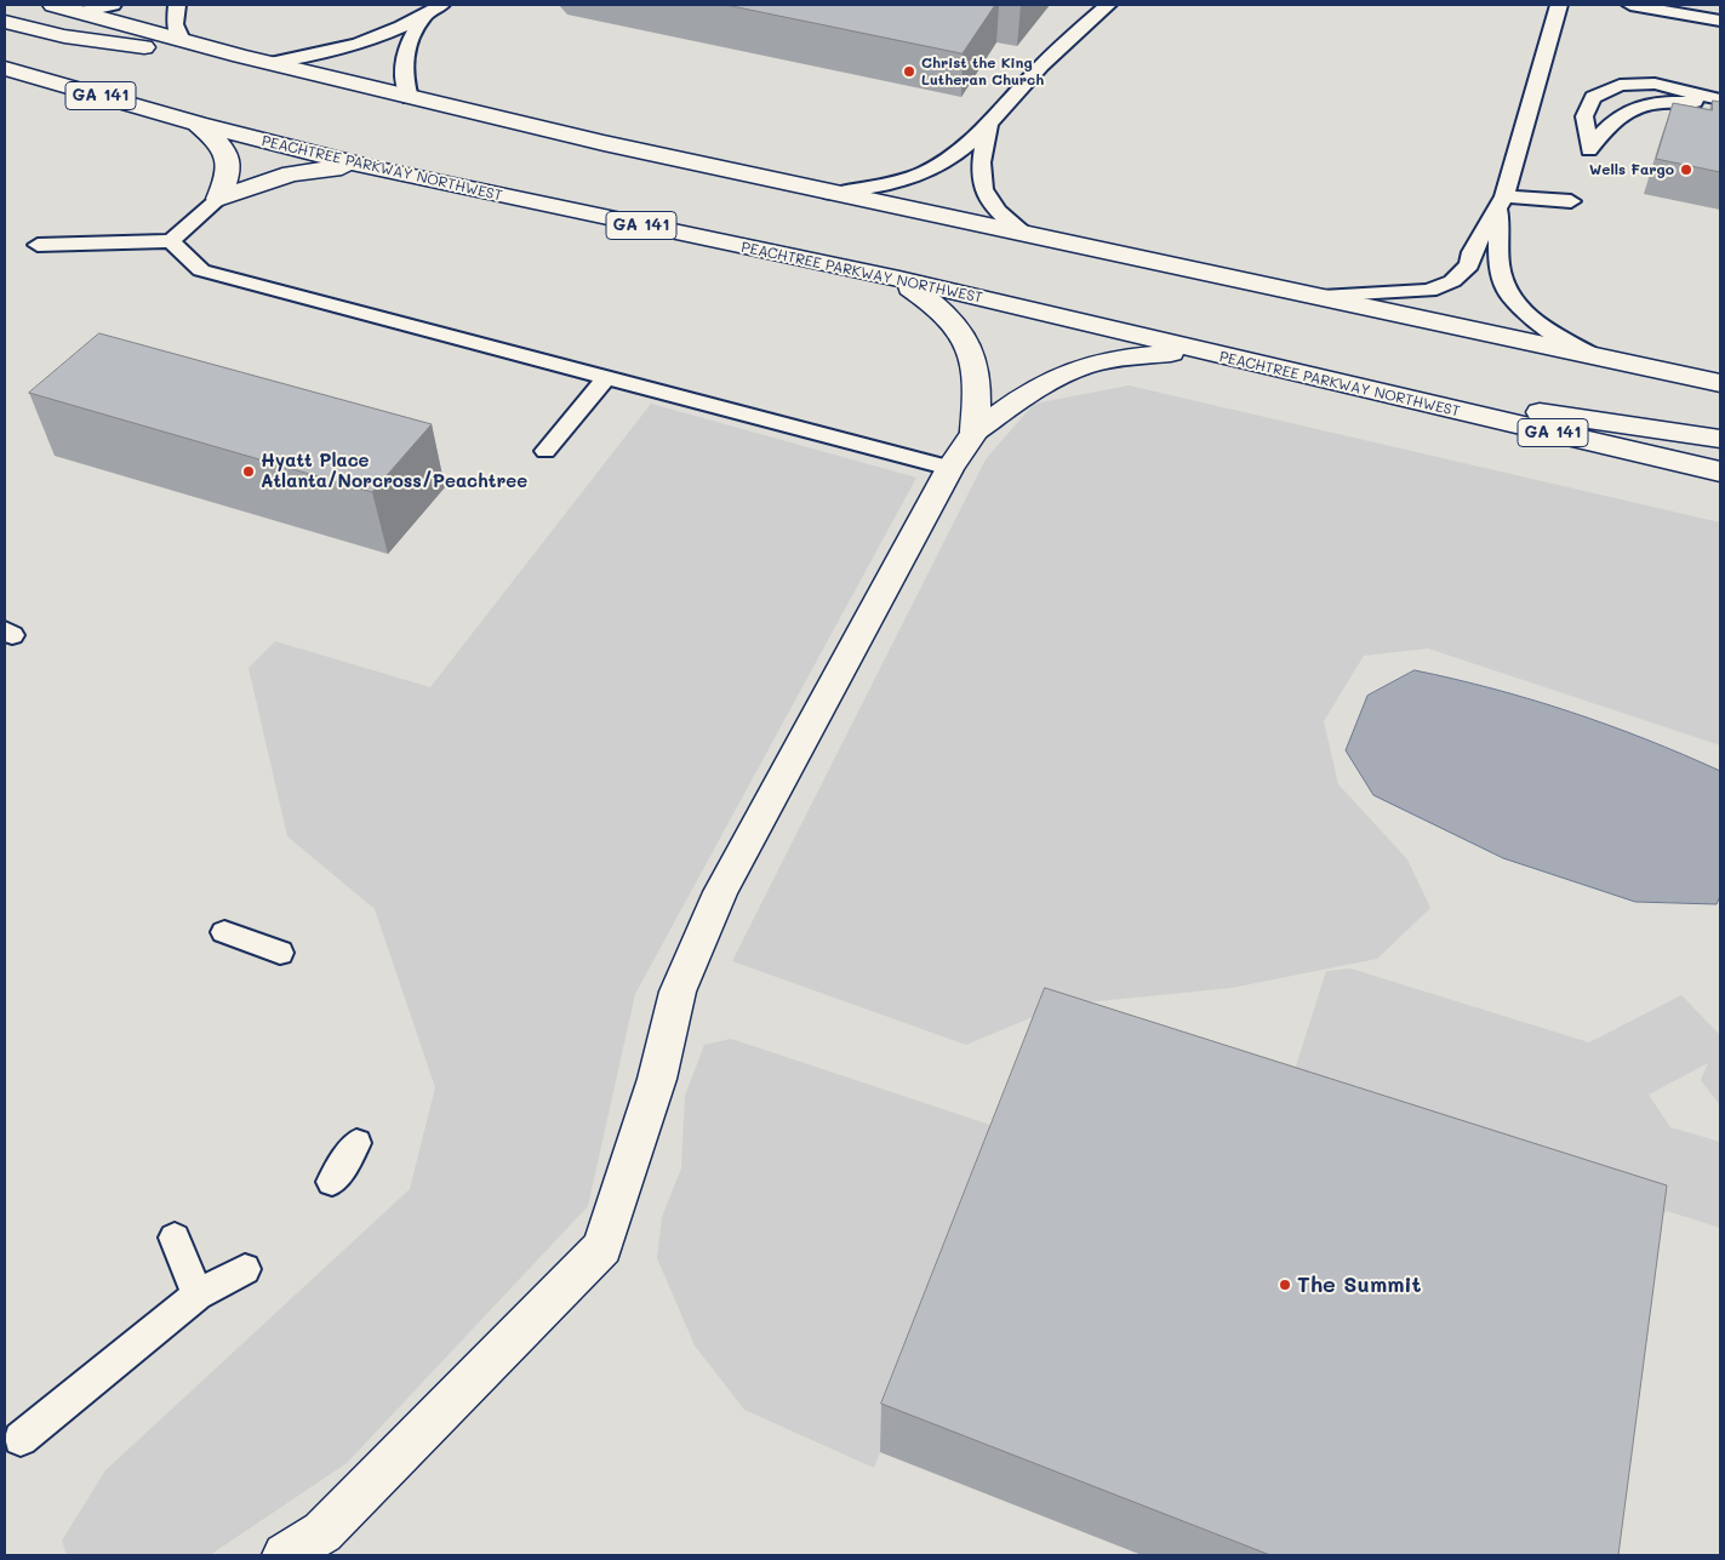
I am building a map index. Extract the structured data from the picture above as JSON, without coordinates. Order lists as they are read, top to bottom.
{
  "streets": {
    "main road": ["GA 141", "PEACHTREE PARKWAY NORTHWEST"]
  },
  "places": [
    "Christ the King Lutheran Church",
    "Wells Fargo",
    "Hyatt Place Atlanta/Norcross/Peachtree",
    "The Summit"
  ]
}
